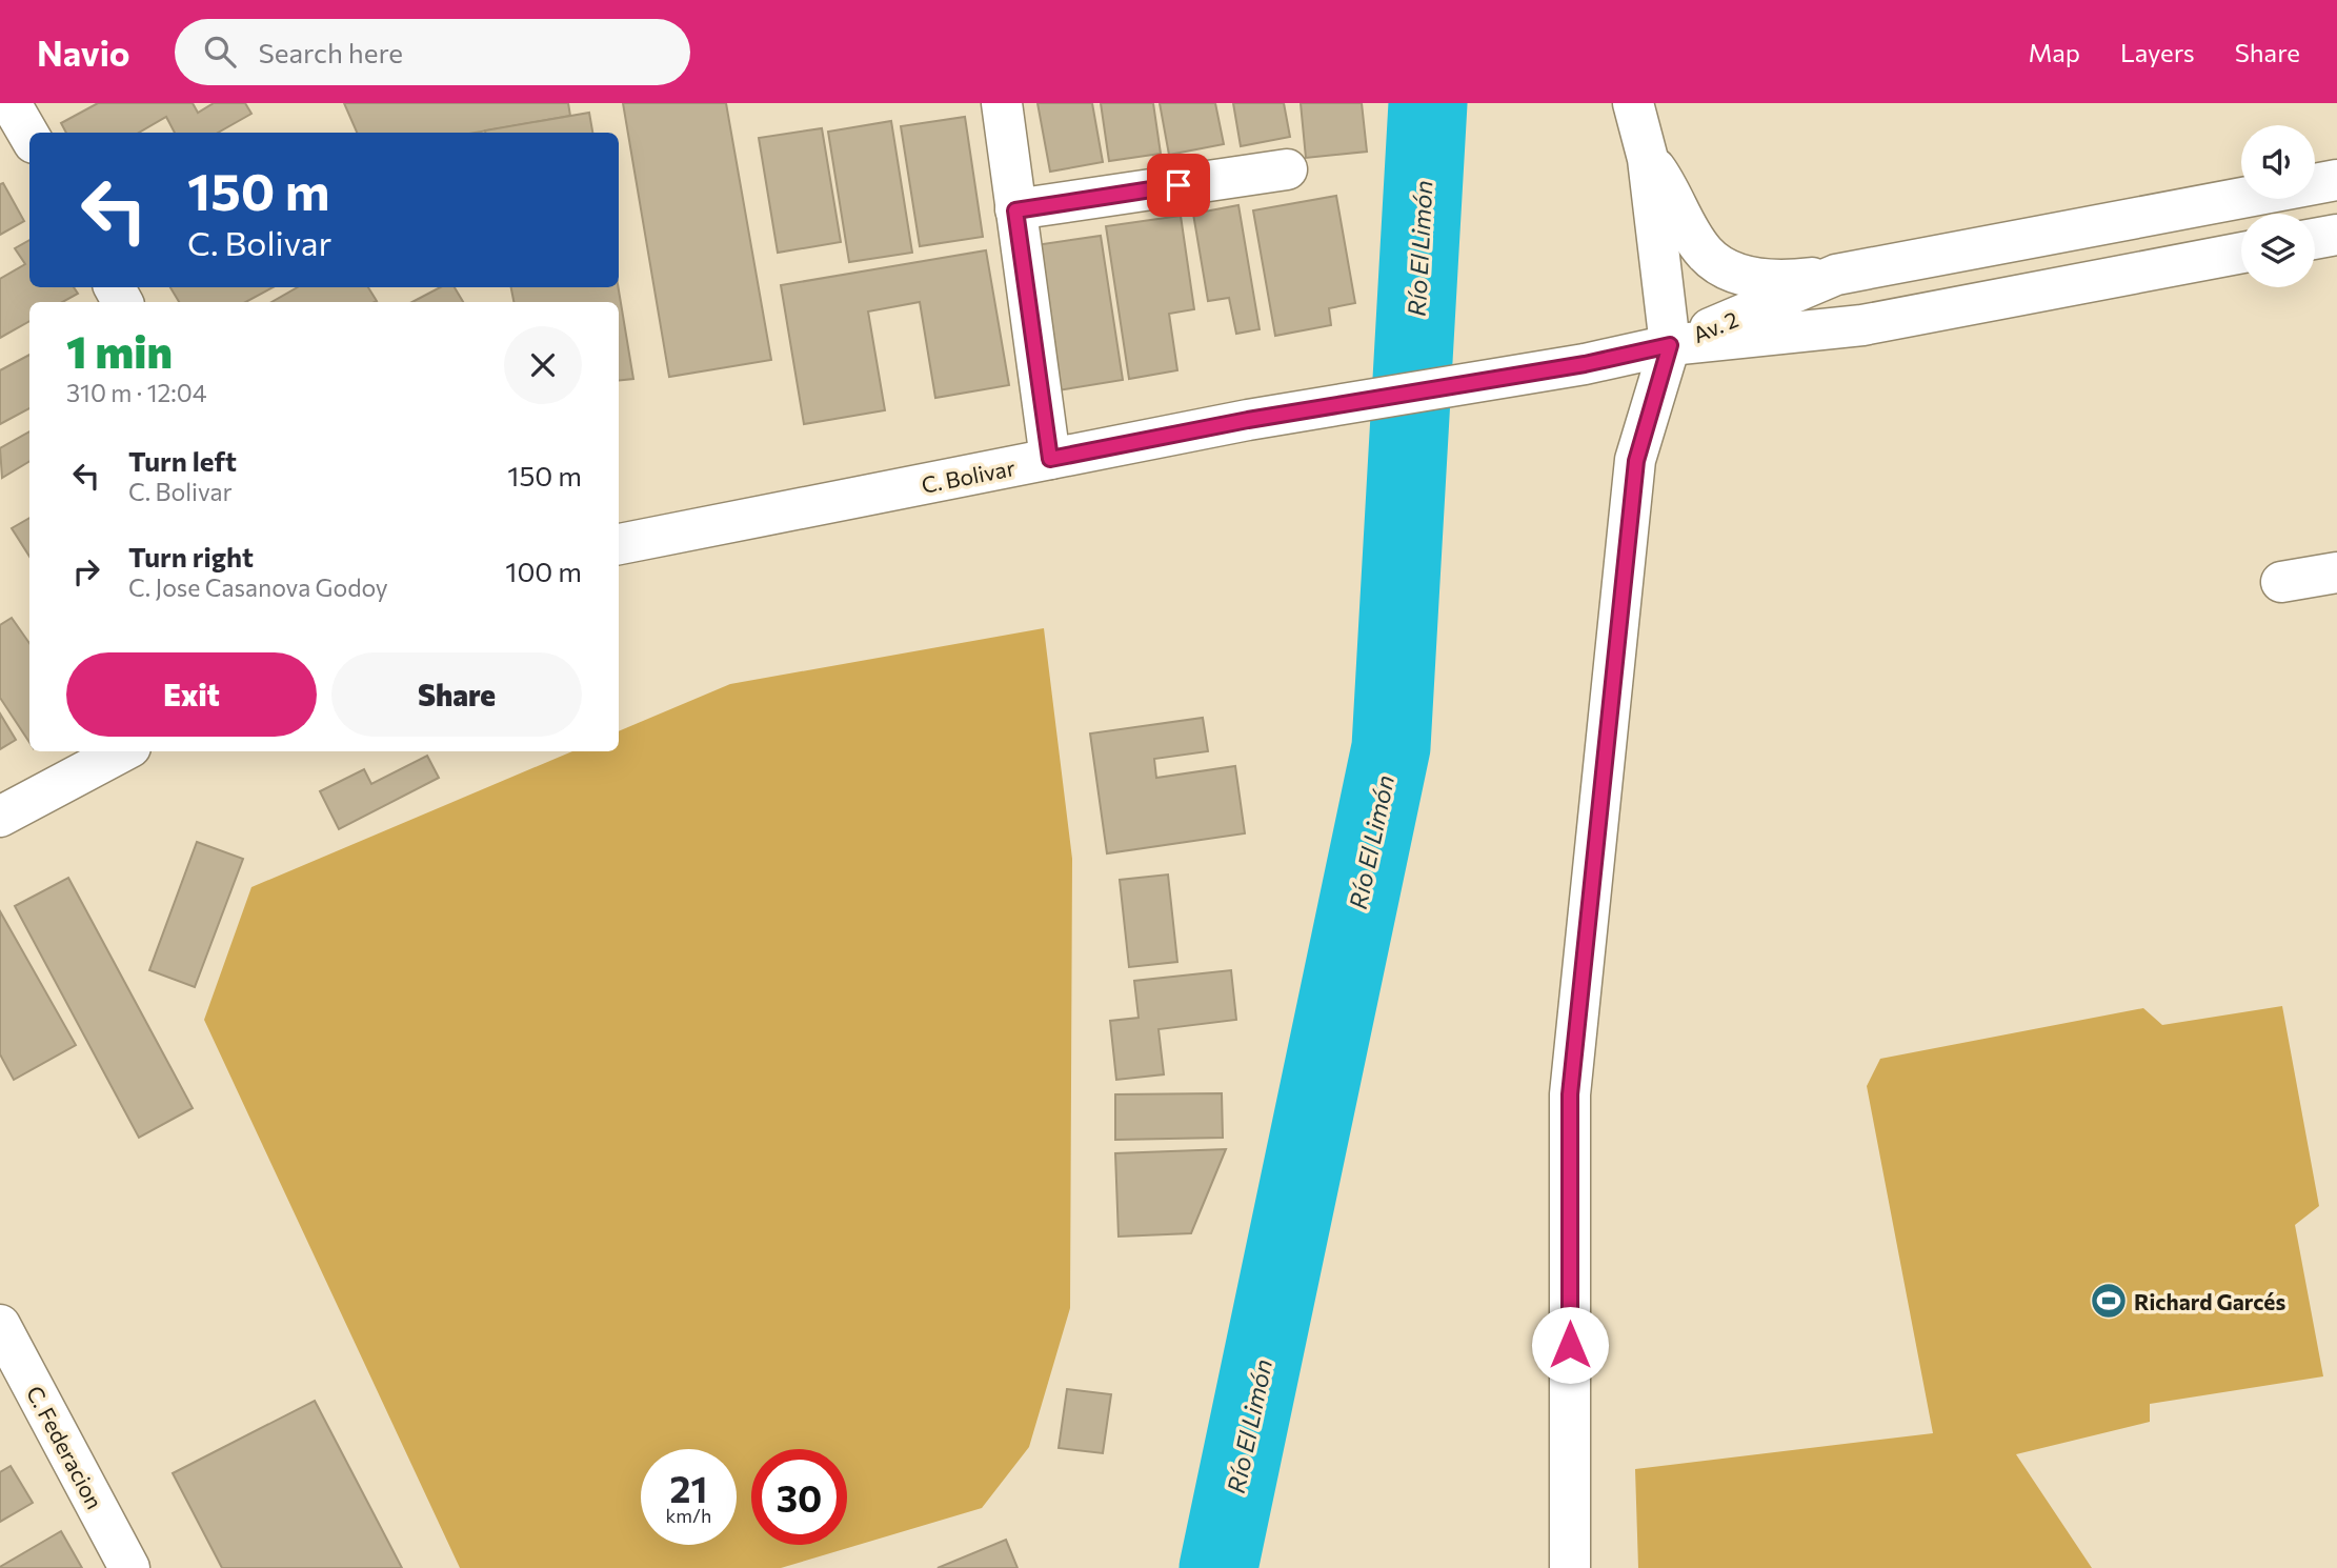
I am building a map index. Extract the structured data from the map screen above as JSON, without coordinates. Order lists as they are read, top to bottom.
{
  "streets": {
    "street": ["Av. 2", "C. Bolivar", "C. Federacion"]
  },
  "crossings": [
    ["Av. 2", "C. Bolivar"]
  ],
  "water": ["Río El Limón"],
  "places": {
    "sports": ["Richard Garcés"]
  },
  "page": {
    "header": "Navio",
    "search": "Search here",
    "nav": ["Map", "Layers", "Share"],
    "turn": ["150 m", "C. Bolivar"],
    "heading": ["1 min", "310 m · 12:04"],
    "list": [
      {
        "name": "Turn left",
        "note": "C. Bolivar",
        "value": "150 m"
      },
      {
        "name": "Turn right",
        "note": "C. Jose Casanova Godoy",
        "value": "100 m"
      }
    ],
    "buttons": ["Exit", "Share"],
    "speed": "21 km/h",
    "limit": "30"
  }
}
